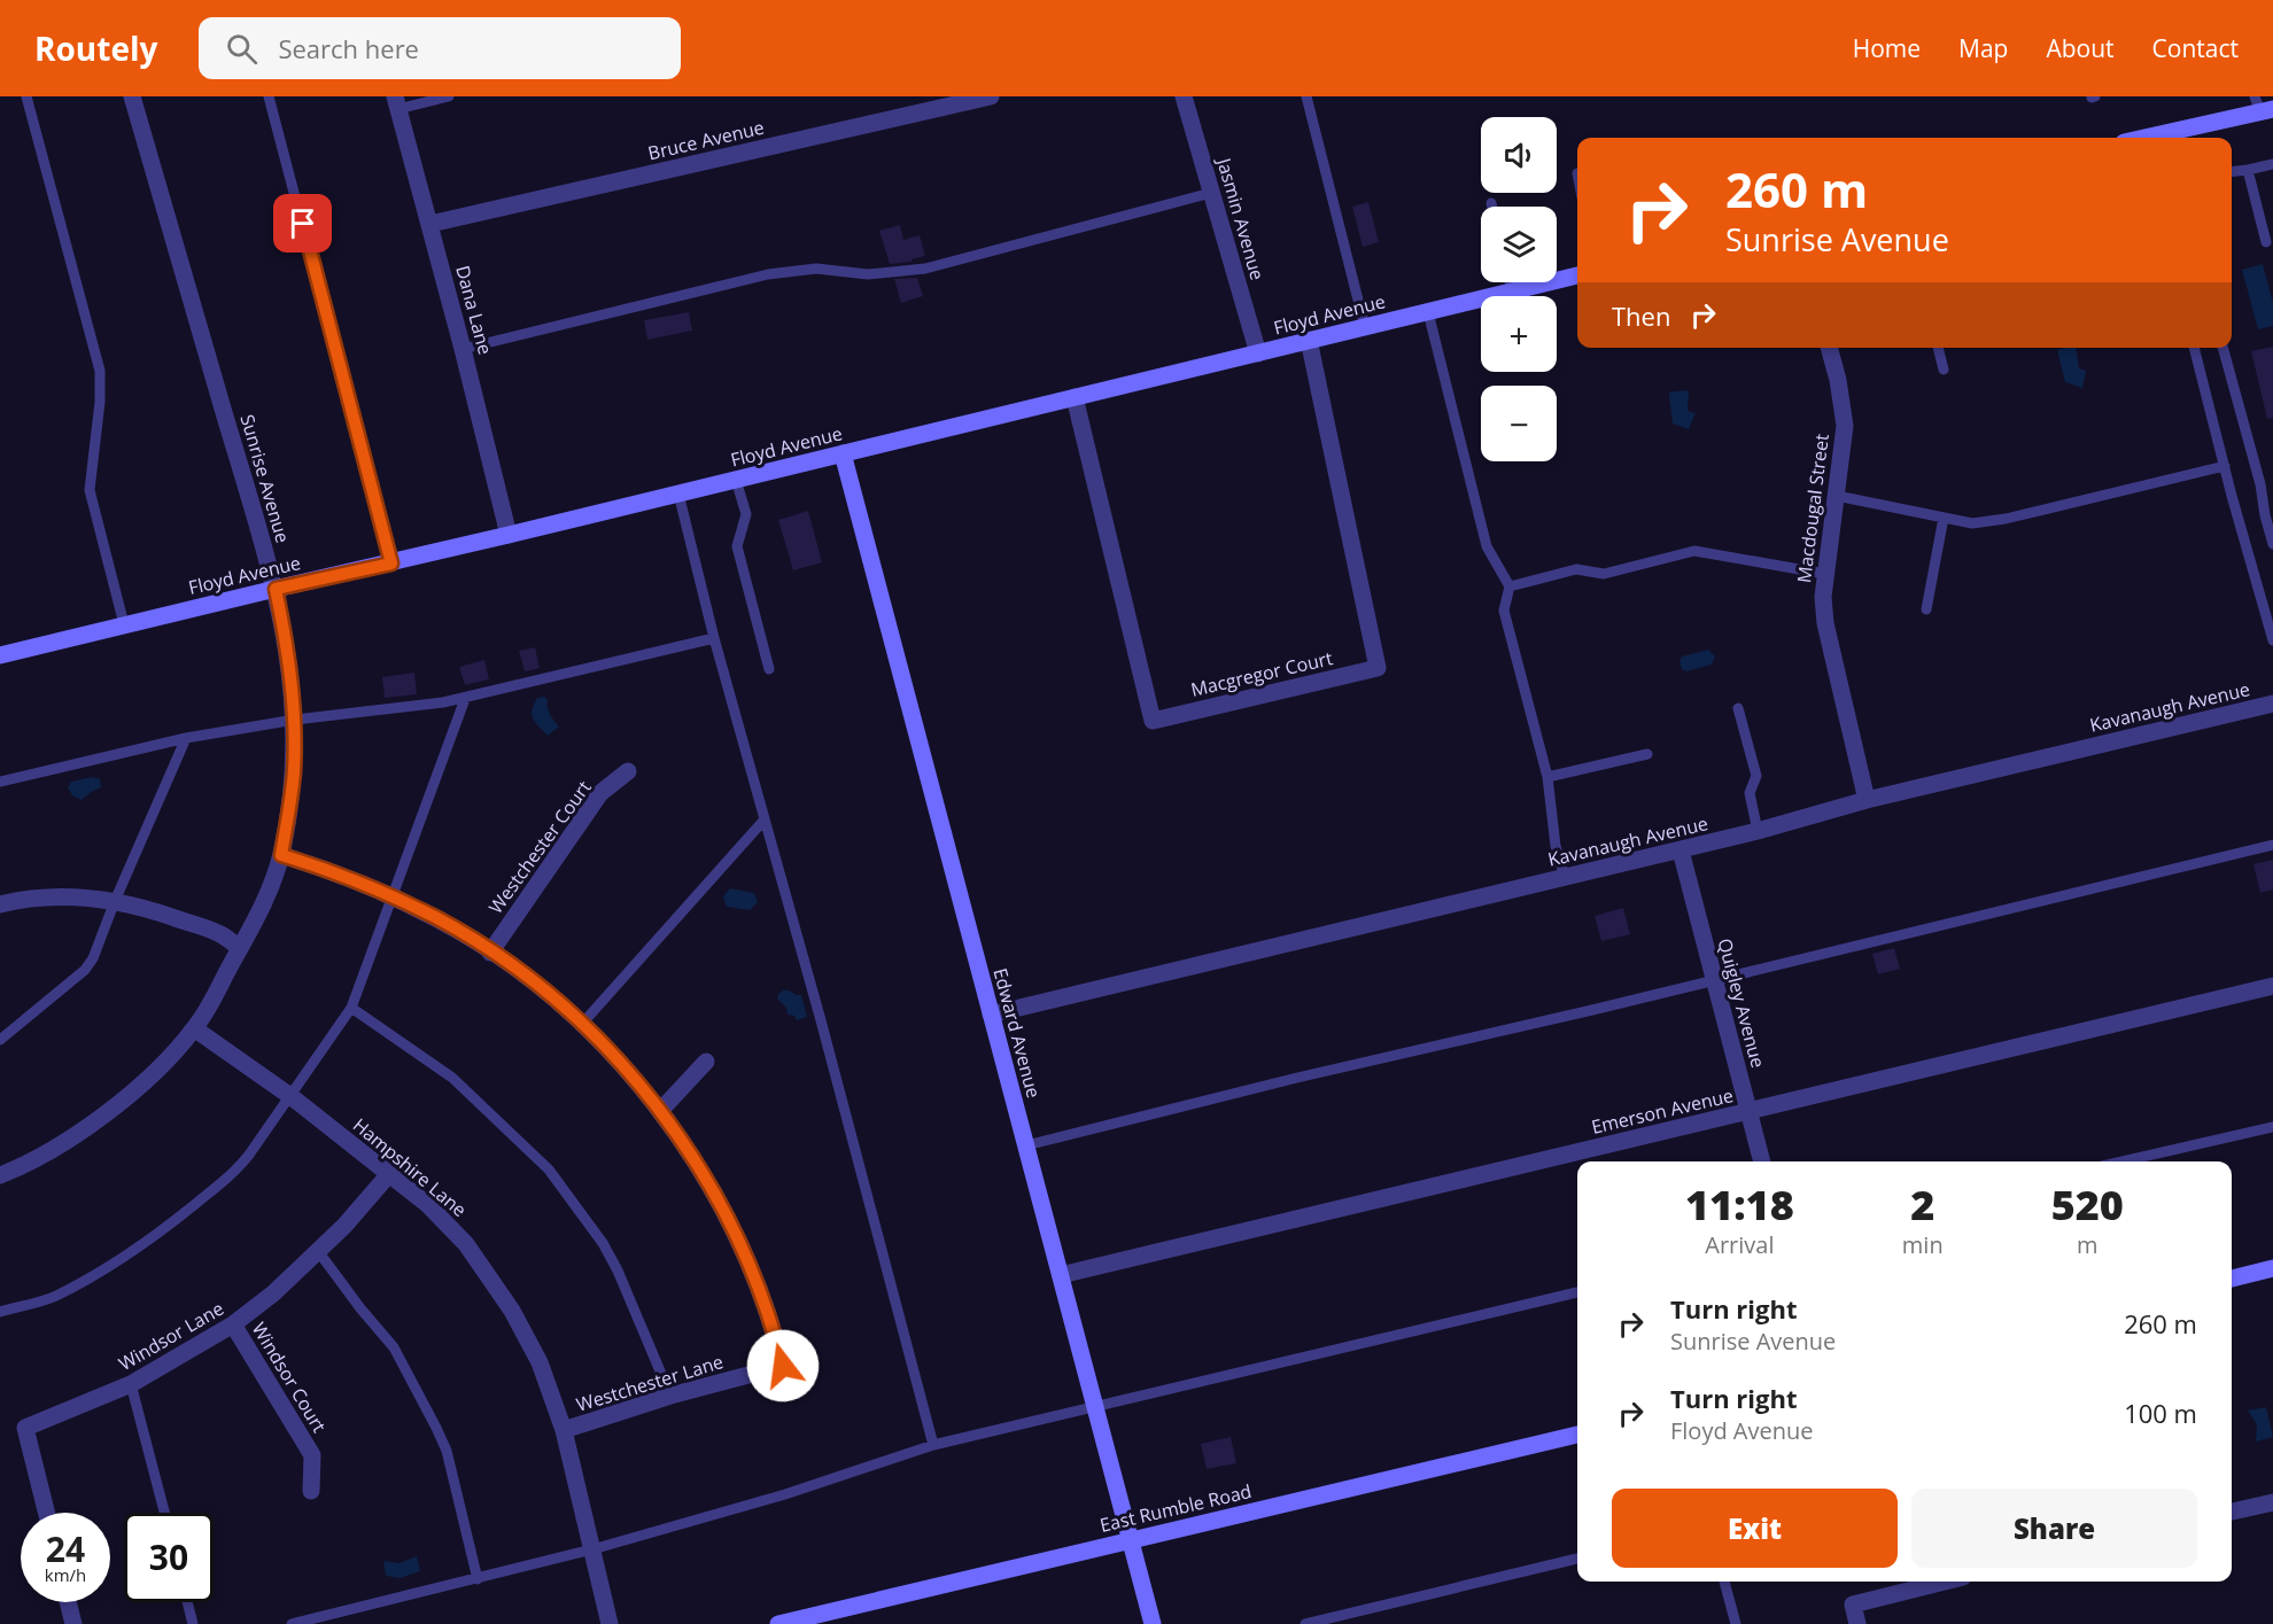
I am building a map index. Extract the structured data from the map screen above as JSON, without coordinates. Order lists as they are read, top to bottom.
{
  "streets": {
    "street": [
      "Bruce Avenue",
      "Jasmin Avenue",
      "Dana Lane",
      "Floyd Avenue",
      "Sunrise Avenue",
      "Macdougal Street",
      "Macgregor Court",
      "Kavanaugh Avenue",
      "Westchester Court",
      "Quigley Avenue",
      "Edward Avenue",
      "Emerson Avenue",
      "Hampshire Lane",
      "Windsor Lane",
      "Windsor Court",
      "Westchester Lane",
      "East Rumble Road"
    ]
  },
  "crossings": [
    ["Bruce Avenue", "Dana Lane"],
    ["Jasmin Avenue", "Floyd Avenue"],
    ["Dana Lane", "Floyd Avenue"],
    ["Floyd Avenue", "Sunrise Avenue"],
    ["Floyd Avenue", "Macgregor Court"],
    ["Floyd Avenue", "Edward Avenue"],
    ["Sunrise Avenue", "Hampshire Lane"],
    ["Sunrise Avenue", "Westchester Lane"],
    ["Macdougal Street", "Kavanaugh Avenue"],
    ["Kavanaugh Avenue", "Quigley Avenue"],
    ["Kavanaugh Avenue", "Edward Avenue"],
    ["Westchester Court", "Westchester Lane"],
    ["Quigley Avenue", "Emerson Avenue"],
    ["Edward Avenue", "Emerson Avenue"],
    ["Edward Avenue", "East Rumble Road"],
    ["Hampshire Lane", "Windsor Lane"],
    ["Hampshire Lane", "Westchester Lane"],
    ["Windsor Lane", "Windsor Court"]
  ],
  "page": {
    "header": "Routely",
    "search": "Search here",
    "nav": [
      "Home",
      "Map",
      "About",
      "Contact"
    ],
    "map_buttons": ["+", "−"],
    "turn": ["260 m", "Sunrise Avenue"],
    "then": "Then",
    "eta": [
      "11:18",
      "Arrival",
      "2",
      "min",
      "520",
      "m"
    ],
    "list": [
      {
        "name": "Turn right",
        "note": "Sunrise Avenue",
        "value": "260 m"
      },
      {
        "name": "Turn right",
        "note": "Floyd Avenue",
        "value": "100 m"
      }
    ],
    "buttons": ["Exit", "Share"],
    "speed": "24 km/h",
    "limit": "30"
  }
}
